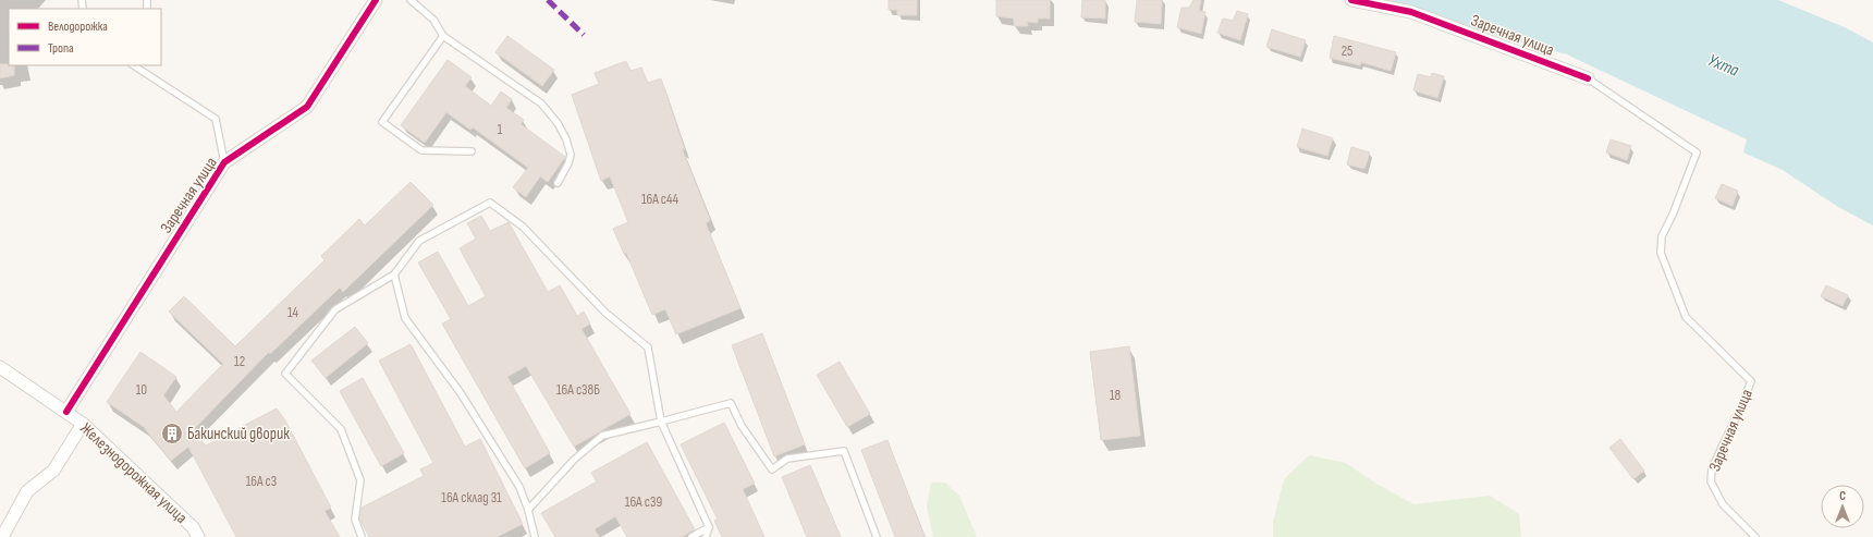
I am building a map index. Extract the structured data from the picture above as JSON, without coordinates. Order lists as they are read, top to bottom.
{
  "streets": {
    "street": ["Заречная улица", "Железнодорожная улица"]
  },
  "crossings": [
    ["Заречная улица", "Железнодорожная улица"]
  ],
  "water": ["Ухта"],
  "places": {
    "building": ["Бакинский дворик"]
  },
  "house_numbers": [
    "25",
    "1",
    "16А с44",
    "14",
    "12",
    "10",
    "16А с38Б",
    "18",
    "16А с3",
    "16А склад 31",
    "16А с39"
  ],
  "legend": ["Велодорожка", "Тропа"],
  "north": "top"
}
